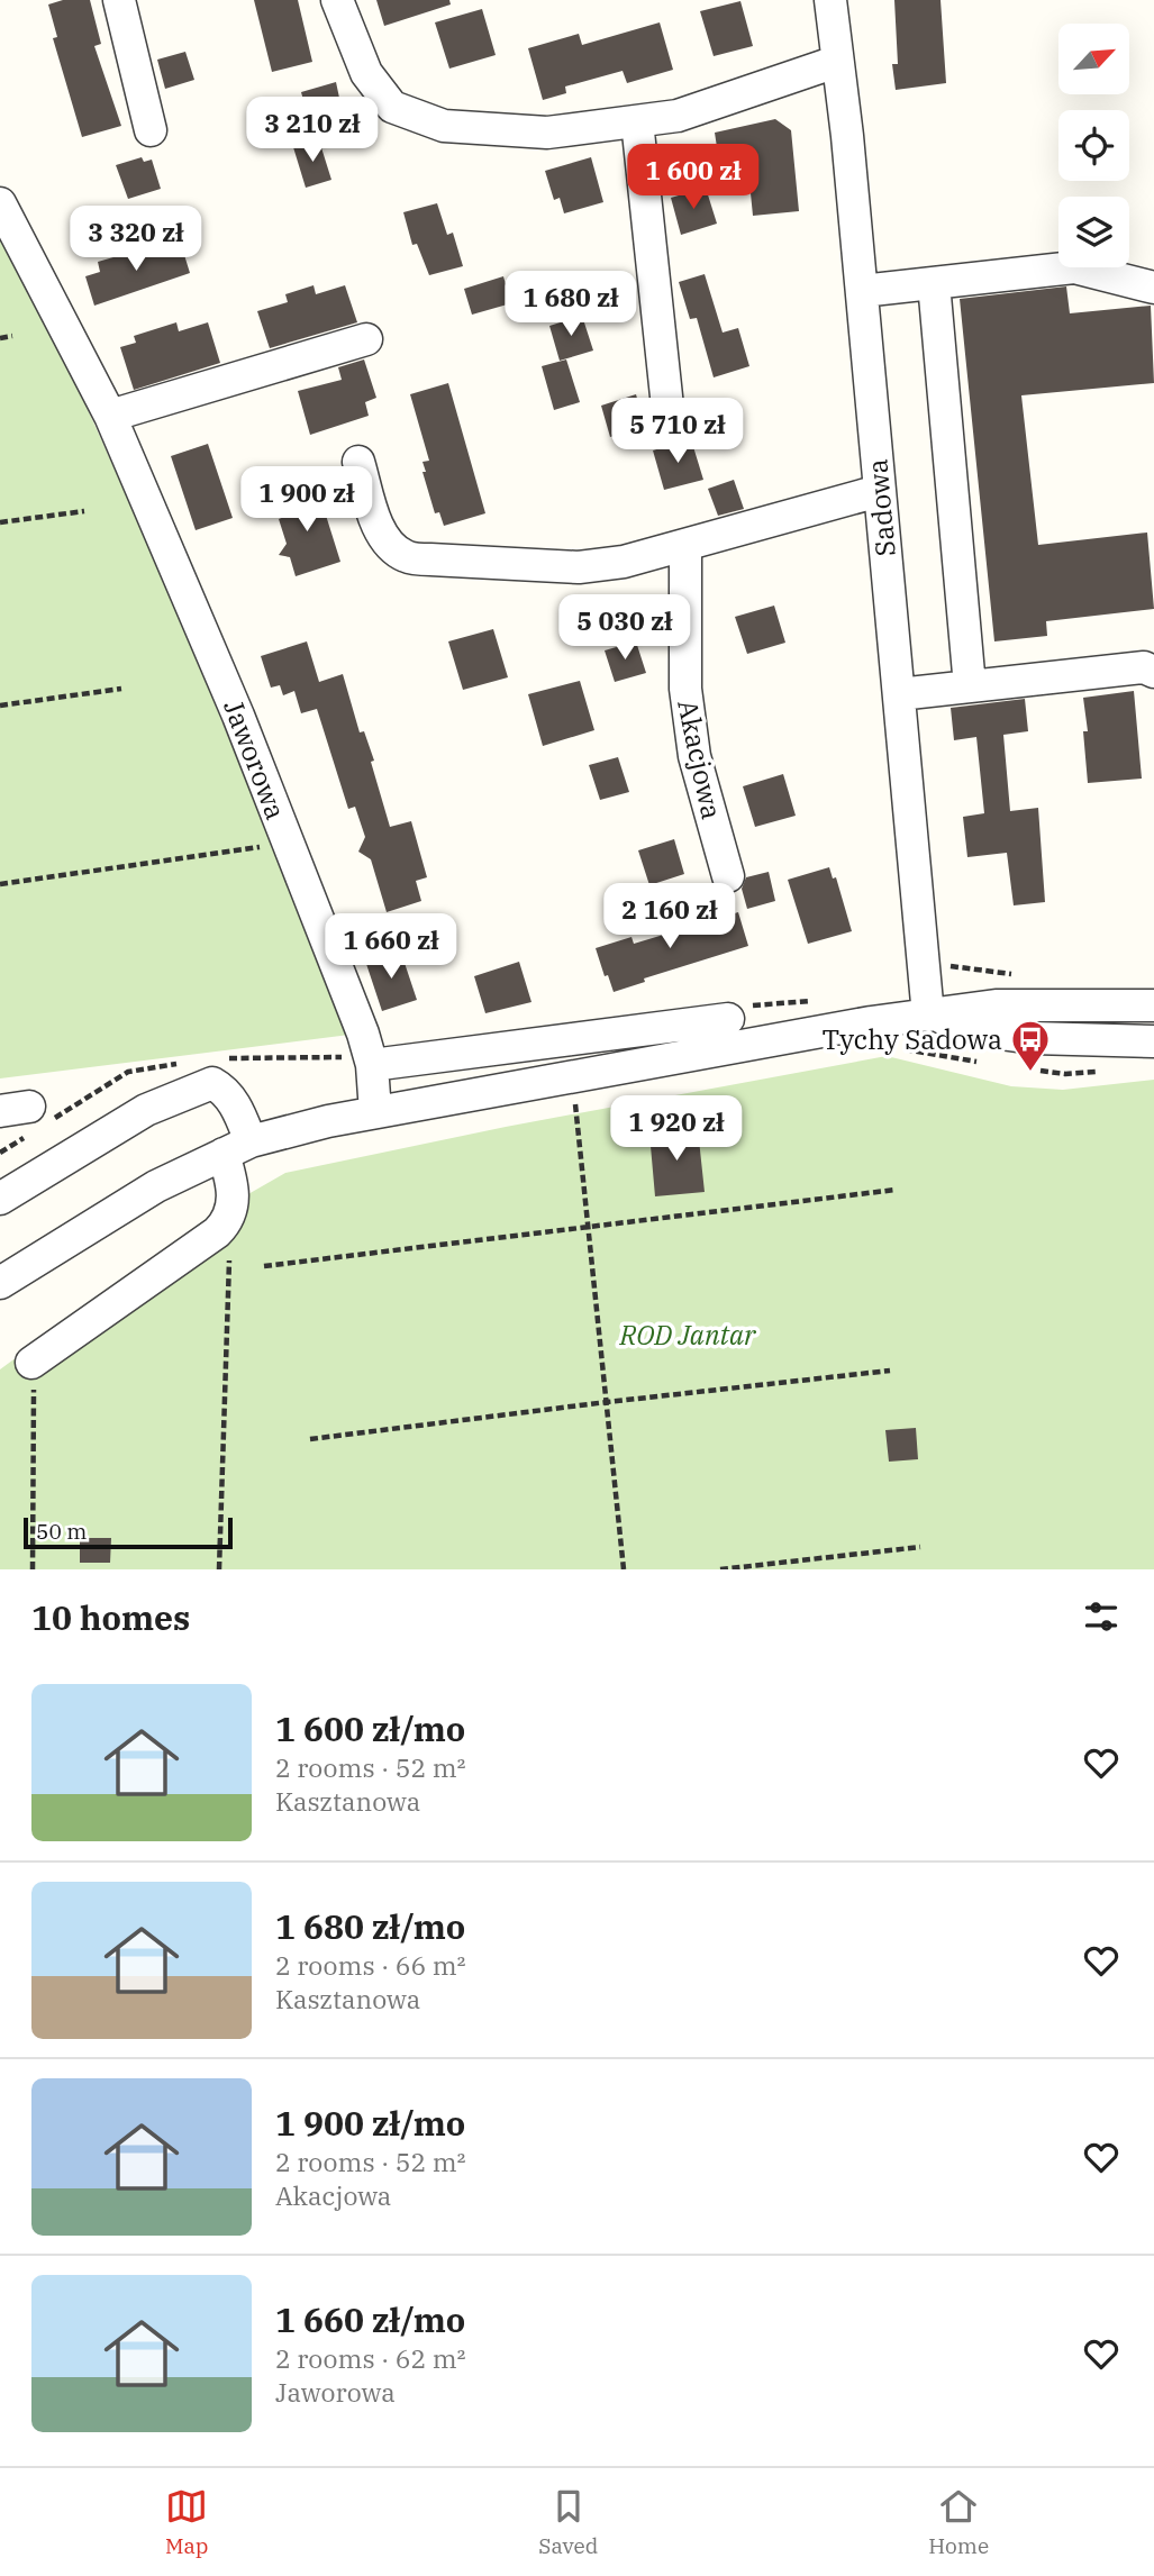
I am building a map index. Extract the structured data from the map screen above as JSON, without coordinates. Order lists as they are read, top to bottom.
{
  "streets": {
    "street": ["Sadowa", "Jaworowa", "Akacjowa"]
  },
  "parks": ["ROD Jantar"],
  "places": {
    "bus stop": ["Tychy Sadowa"]
  },
  "scale_bar": "50 m",
  "north": "top right",
  "page": {
    "price": [
      "3 210 zł",
      "1 600 zł",
      "3 320 zł",
      "1 680 zł",
      "5 710 zł",
      "1 900 zł",
      "5 030 zł",
      "2 160 zł",
      "1 660 zł",
      "1 920 zł"
    ],
    "scale": "50 m",
    "heading": "10 homes",
    "list": [
      {
        "name": "1 600 zł/mo",
        "note": "2 rooms · 52 m² · Kasztanowa"
      },
      {
        "name": "1 680 zł/mo",
        "note": "2 rooms · 66 m² · Kasztanowa"
      },
      {
        "name": "1 900 zł/mo",
        "note": "2 rooms · 52 m² · Akacjowa"
      },
      {
        "name": "1 660 zł/mo",
        "note": "2 rooms · 62 m² · Jaworowa"
      }
    ],
    "tabs": ["Map", "Saved", "Home"]
  }
}
